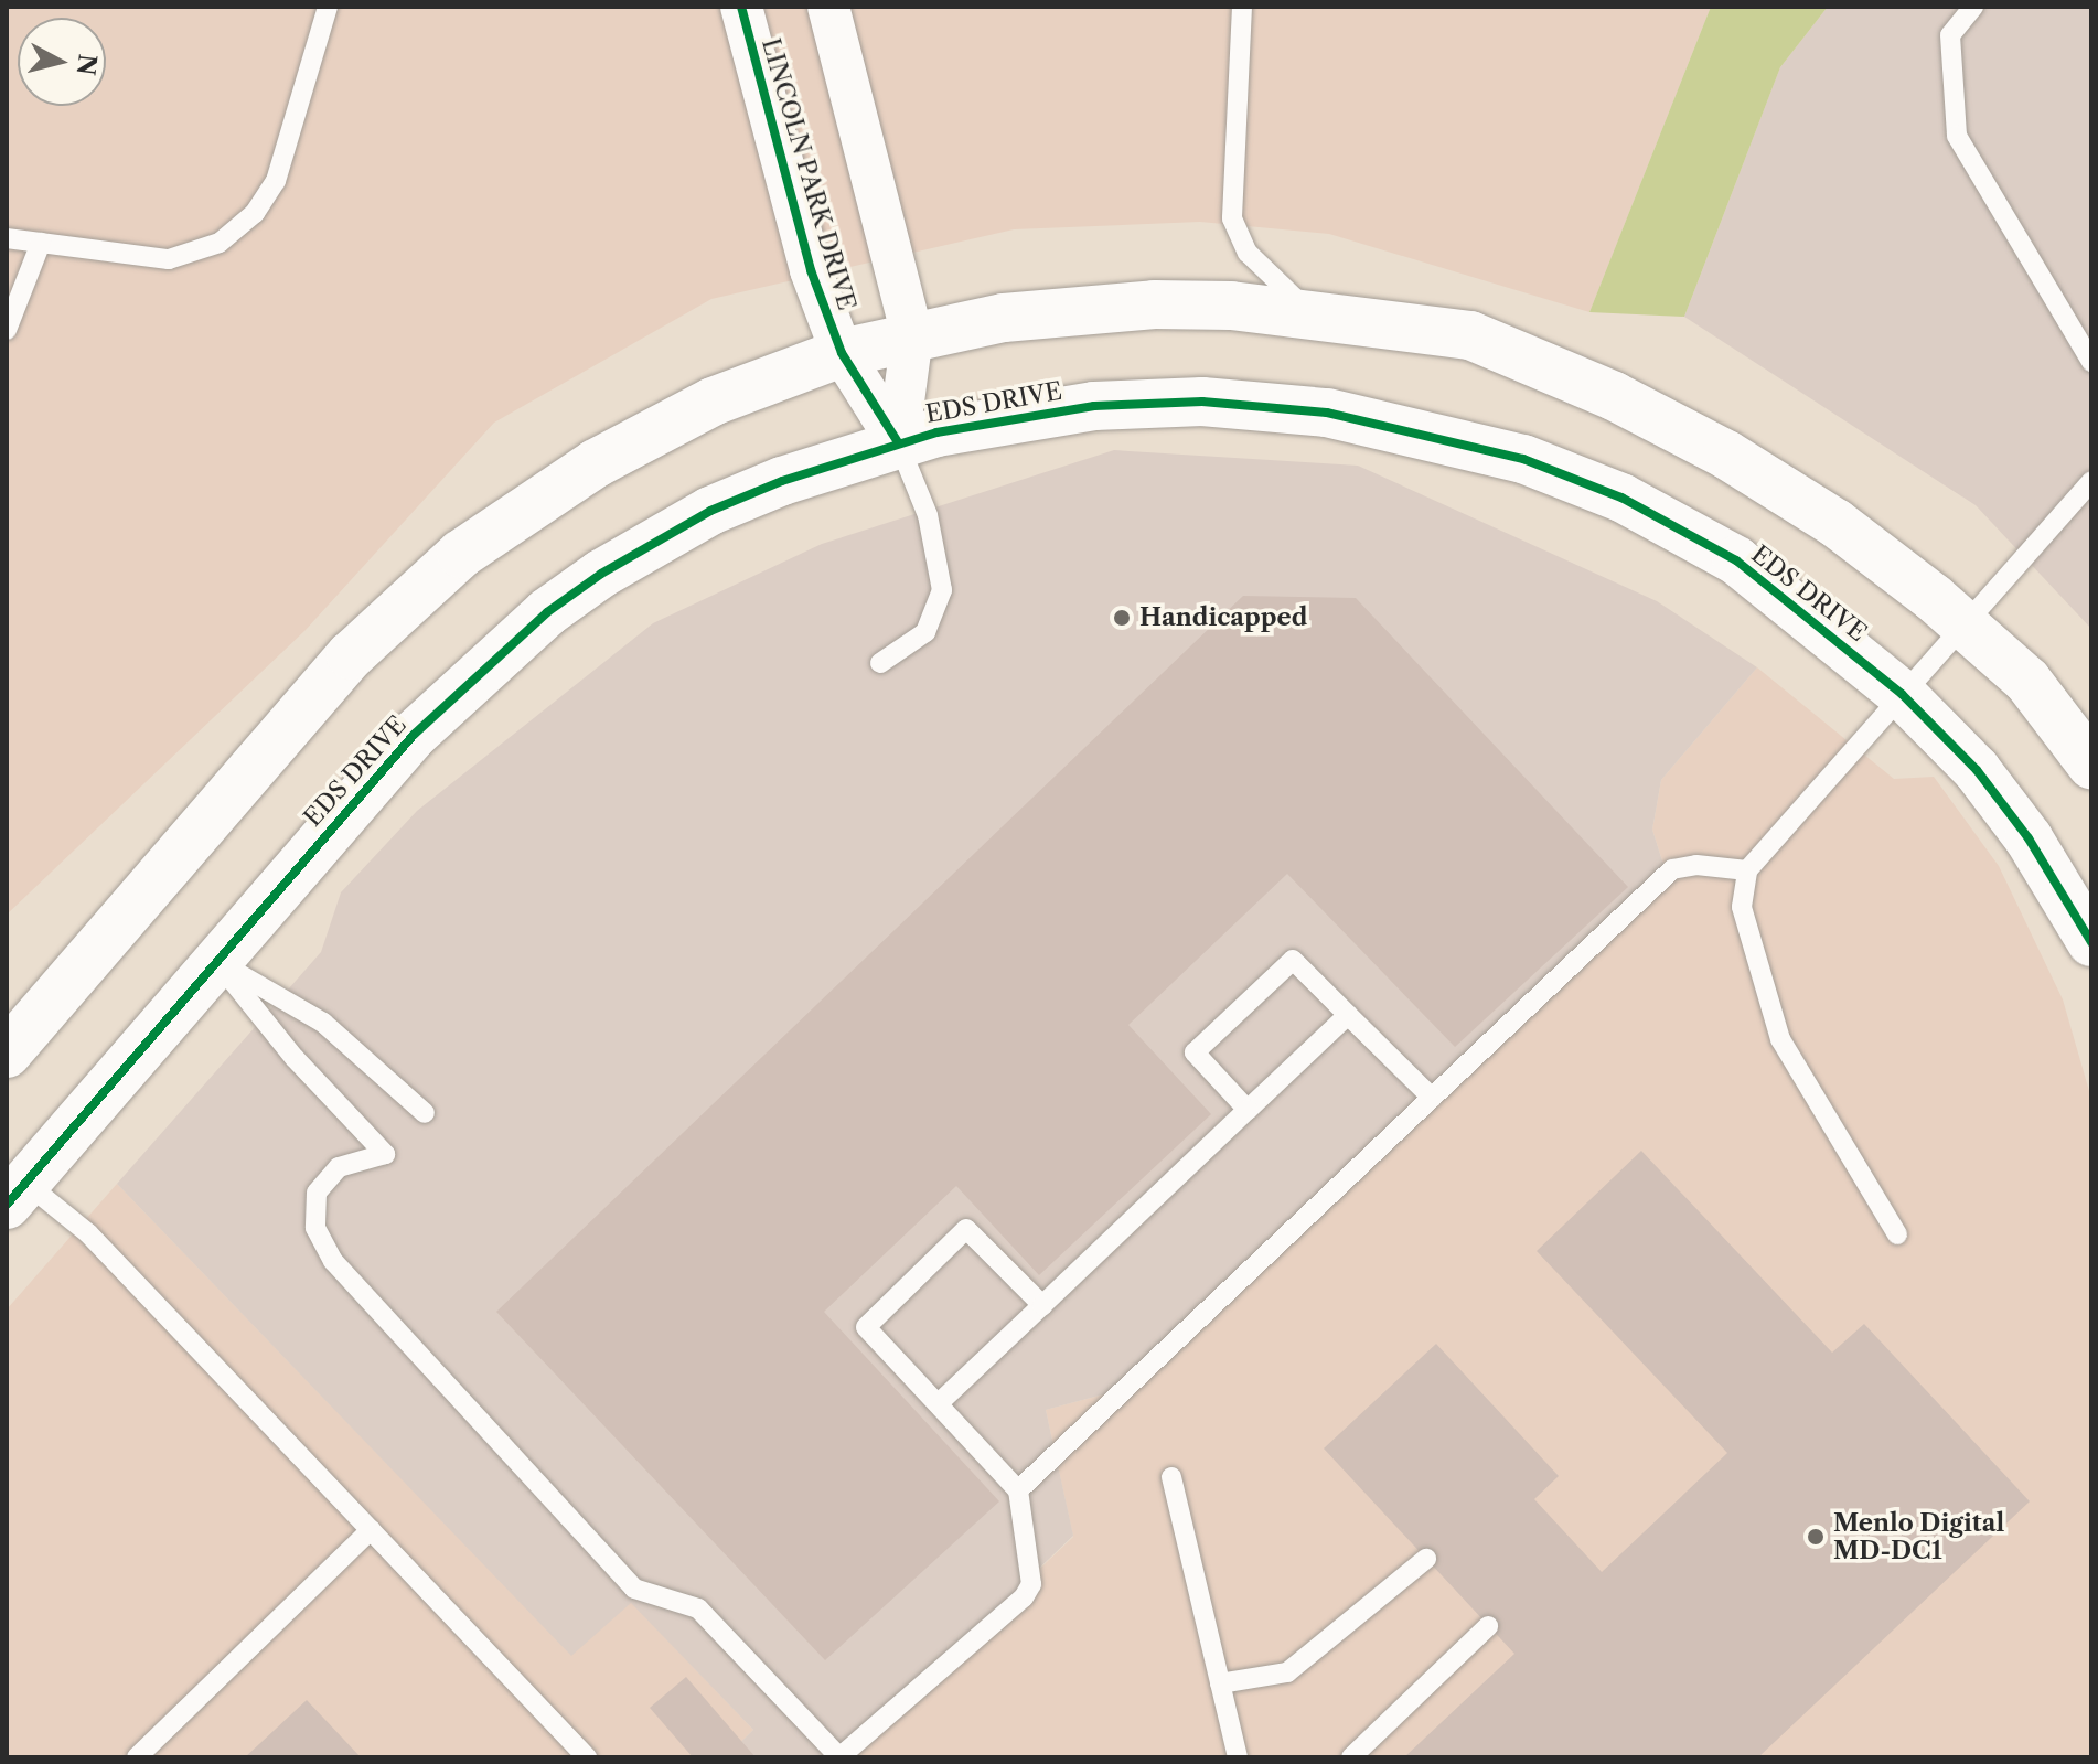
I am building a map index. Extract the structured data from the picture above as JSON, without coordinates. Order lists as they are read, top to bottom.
{
  "streets": {
    "street": ["LINCOLN PARK DRIVE", "EDS DRIVE"]
  },
  "crossings": [
    ["LINCOLN PARK DRIVE", "EDS DRIVE"]
  ],
  "places": ["Handicapped", "Menlo Digital MD-DC1"],
  "north": "right"
}
